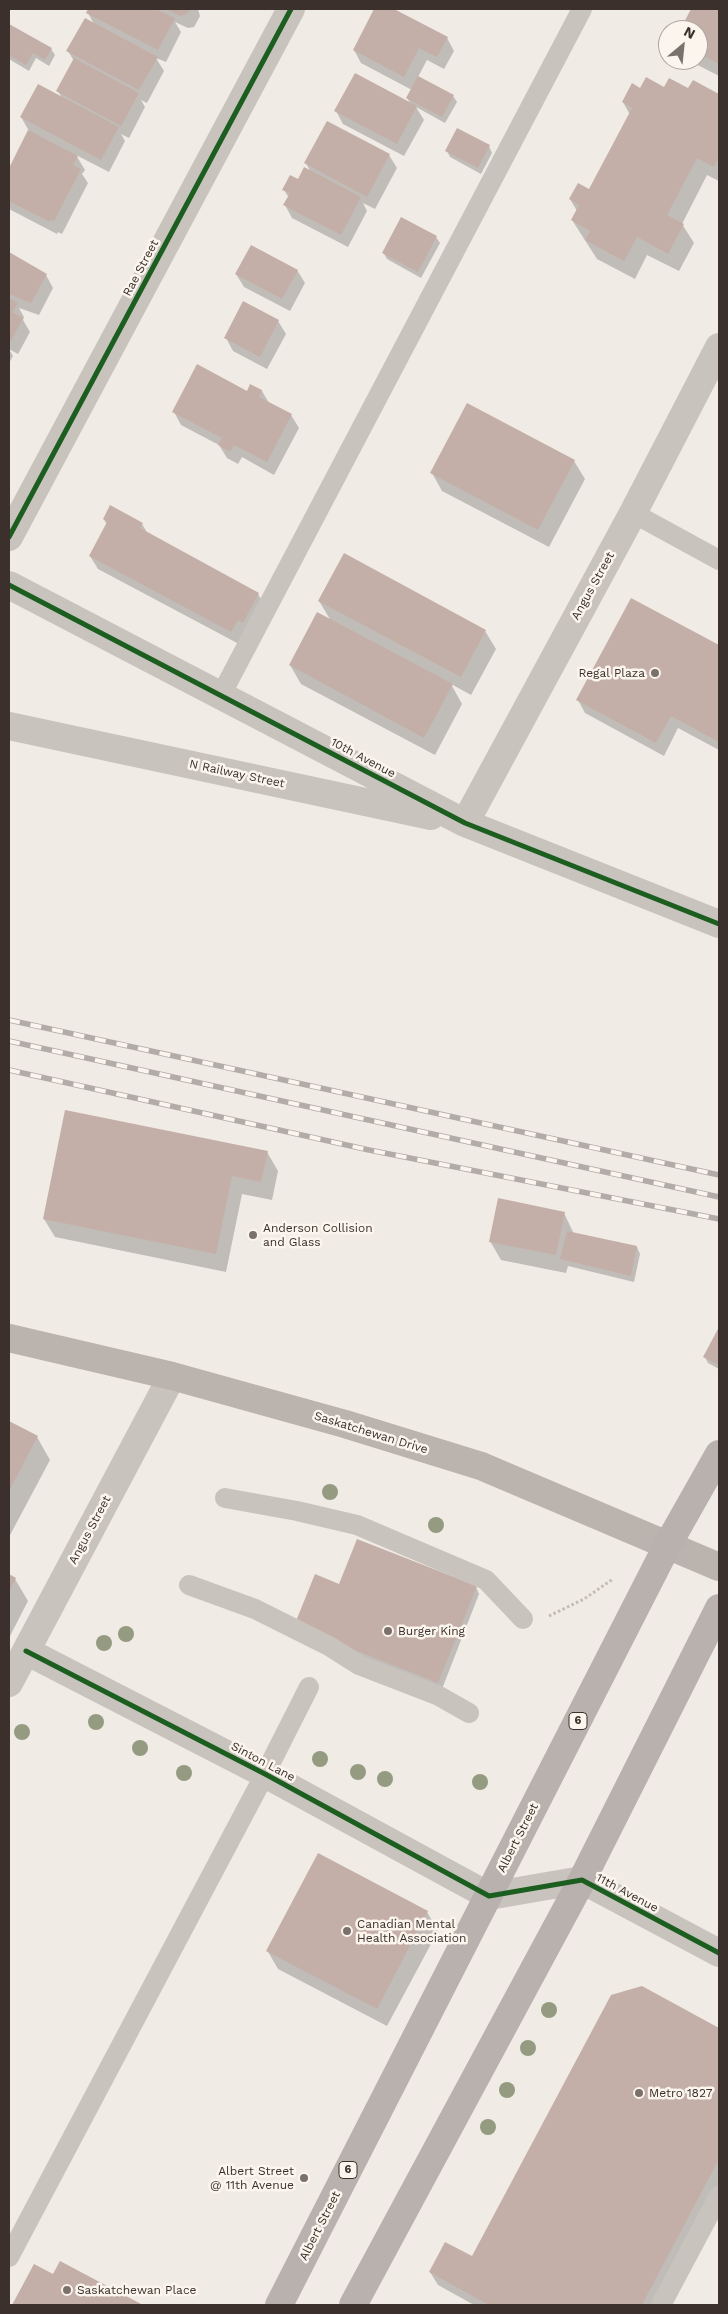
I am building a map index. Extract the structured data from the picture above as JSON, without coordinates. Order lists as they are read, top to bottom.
{
  "streets": {
    "main road": ["Saskatchewan Drive", "6", "Albert Street"],
    "street": [
      "Rae Street",
      "Angus Street",
      "10th Avenue",
      "N Railway Street",
      "Sinton Lane",
      "11th Avenue"
    ]
  },
  "crossings": [
    ["Angus Street", "10th Avenue"],
    ["Angus Street", "N Railway Street"],
    ["Angus Street", "Saskatchewan Drive"],
    ["Angus Street", "Sinton Lane"],
    ["10th Avenue", "N Railway Street"],
    ["Saskatchewan Drive", "Albert Street"],
    ["Sinton Lane", "Albert Street"],
    ["Sinton Lane", "11th Avenue"],
    ["Albert Street", "11th Avenue"]
  ],
  "places": [
    "Regal Plaza",
    "Anderson Collision and Glass",
    "Burger King",
    "Canadian Mental Health Association",
    "Metro 1827",
    "Albert Street @ 11th Avenue",
    "Saskatchewan Place"
  ],
  "north": "top right"
}
